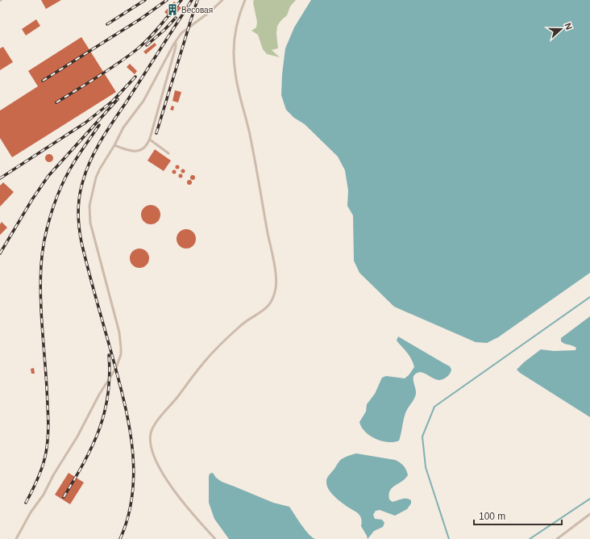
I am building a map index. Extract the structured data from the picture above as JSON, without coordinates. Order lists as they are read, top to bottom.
{
  "places": {
    "building": ["Весовая"]
  },
  "scale_bar": "100 m",
  "north": "right"
}
